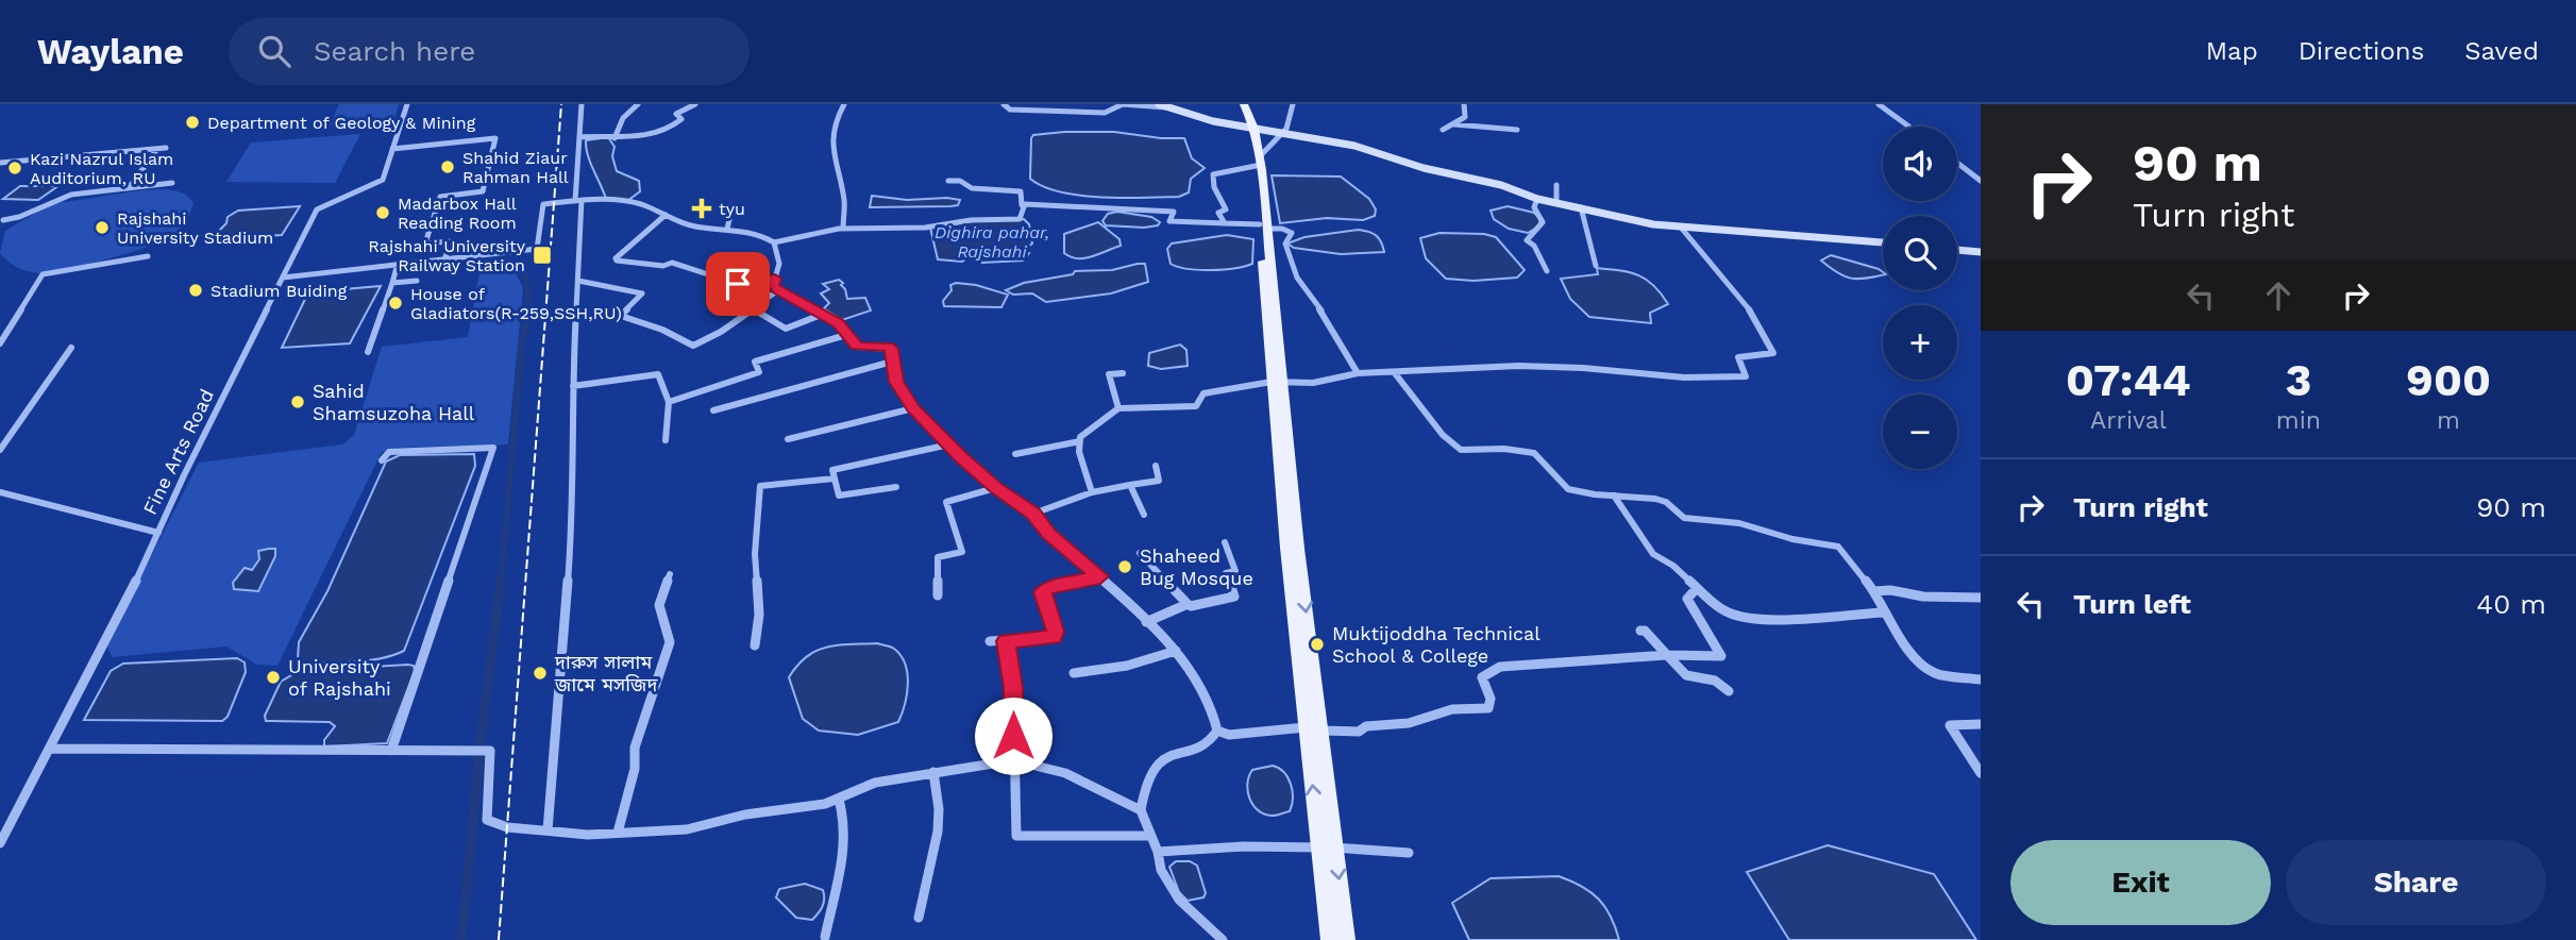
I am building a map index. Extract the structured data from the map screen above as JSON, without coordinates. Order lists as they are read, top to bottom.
{
  "streets": {
    "street": ["Fine Arts Road"]
  },
  "water": ["Dighira pahar, Rajshahi"],
  "places": {
    "other": [
      "Department of Geology & Mining",
      "Shahid Ziaur Rahman Hall",
      "Kazi Nazrul Islam Auditorium, RU",
      "Madarbox Hall Reading Room",
      "Rajshahi University Stadium",
      "Stadium Buiding",
      "House of Gladiators(R-259,SSH,RU)",
      "Sahid Shamsuzoha Hall",
      "Shaheed Bug Mosque",
      "Muktijoddha Technical School & College",
      "দারুস সালাম জামে মসজিদ",
      "University of Rajshahi"
    ],
    "health": ["tyu"],
    "transit": ["Rajshahi University Railway Station"]
  },
  "page": {
    "header": "Waylane",
    "search": "Search here",
    "nav": ["Map", "Directions", "Saved"],
    "turn": ["90 m", "Turn right"],
    "map_buttons": ["+", "−"],
    "eta": [
      "07:44",
      "Arrival",
      "3",
      "min",
      "900",
      "m"
    ],
    "list": [
      {
        "name": "Turn right",
        "value": "90 m"
      },
      {
        "name": "Turn left",
        "value": "40 m"
      }
    ],
    "buttons": ["Exit", "Share"]
  }
}
